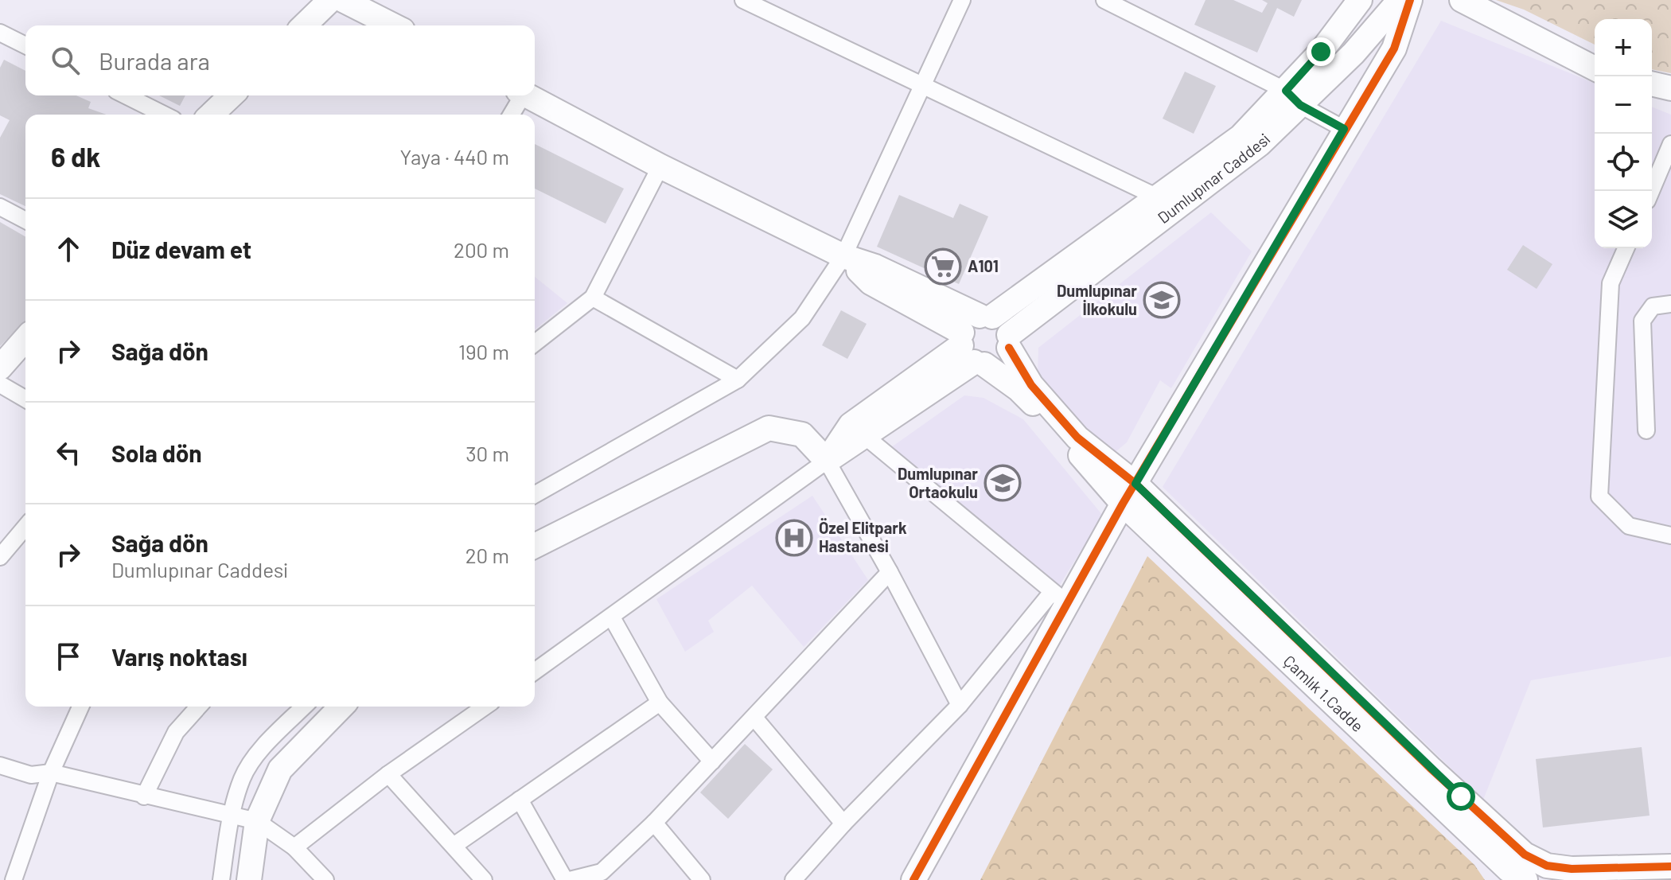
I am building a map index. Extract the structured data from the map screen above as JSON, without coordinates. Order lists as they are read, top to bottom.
{
  "streets": {
    "street": ["Dumlupınar Caddesi", "Çamlık 1.Cadde"]
  },
  "crossings": [
    ["Dumlupınar Caddesi", "Çamlık 1.Cadde"]
  ],
  "places": {
    "supermarket": ["A101"],
    "school or university": ["Dumlupınar İlkokulu", "Dumlupınar Ortaokulu"],
    "hospital": ["Özel Elitpark Hastanesi"]
  },
  "page": {
    "map_buttons": ["+", "−"],
    "search": "Burada ara",
    "heading": ["6 dk", "Yaya · 440 m"],
    "list": [
      ["Düz devam et", "200 m"],
      ["Sağa dön", "190 m"],
      ["Sola dön", "30 m"],
      ["Sağa dön", "Dumlupınar Caddesi", "20 m"],
      "Varış noktası"
    ]
  }
}
